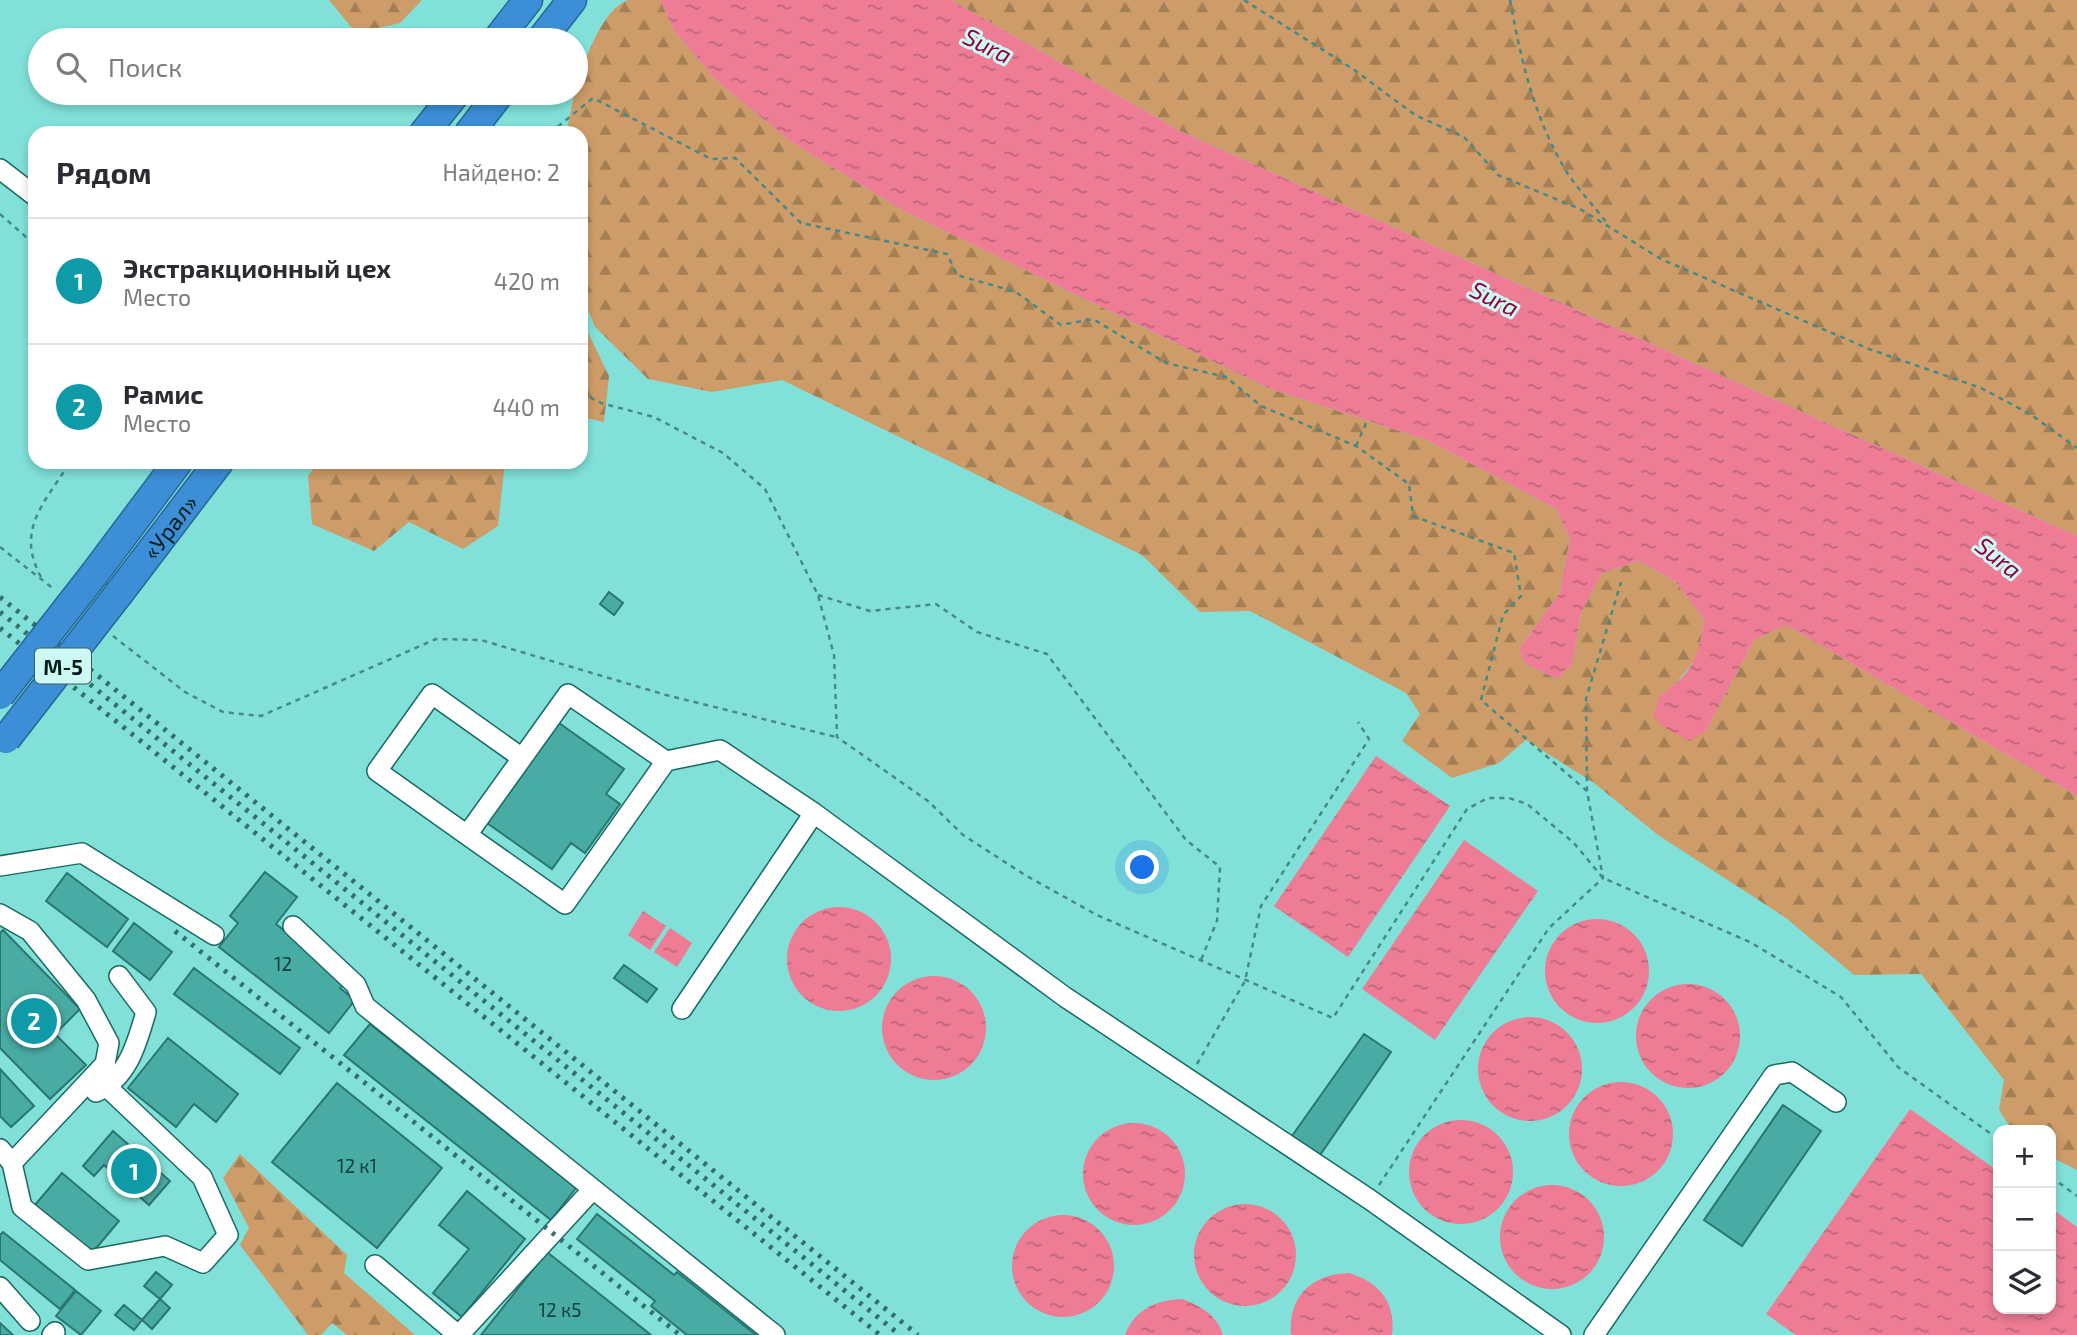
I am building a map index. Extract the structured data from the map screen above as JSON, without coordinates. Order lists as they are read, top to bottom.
{
  "streets": {
    "highway": ["«Урал»", "М-5"]
  },
  "water": ["Sura"],
  "house_numbers": ["12", "12 к1", "12 к5"],
  "page": {
    "search": "Поиск",
    "heading": ["Рядом", "Найдено: 2"],
    "list": [
      {
        "mark": "1",
        "name": "Экстракционный цех",
        "note": "Место",
        "value": "420 m"
      },
      {
        "mark": "2",
        "name": "Рамис",
        "note": "Место",
        "value": "440 m"
      }
    ],
    "pins": ["2", "1"],
    "map_buttons": ["+", "−"]
  }
}
